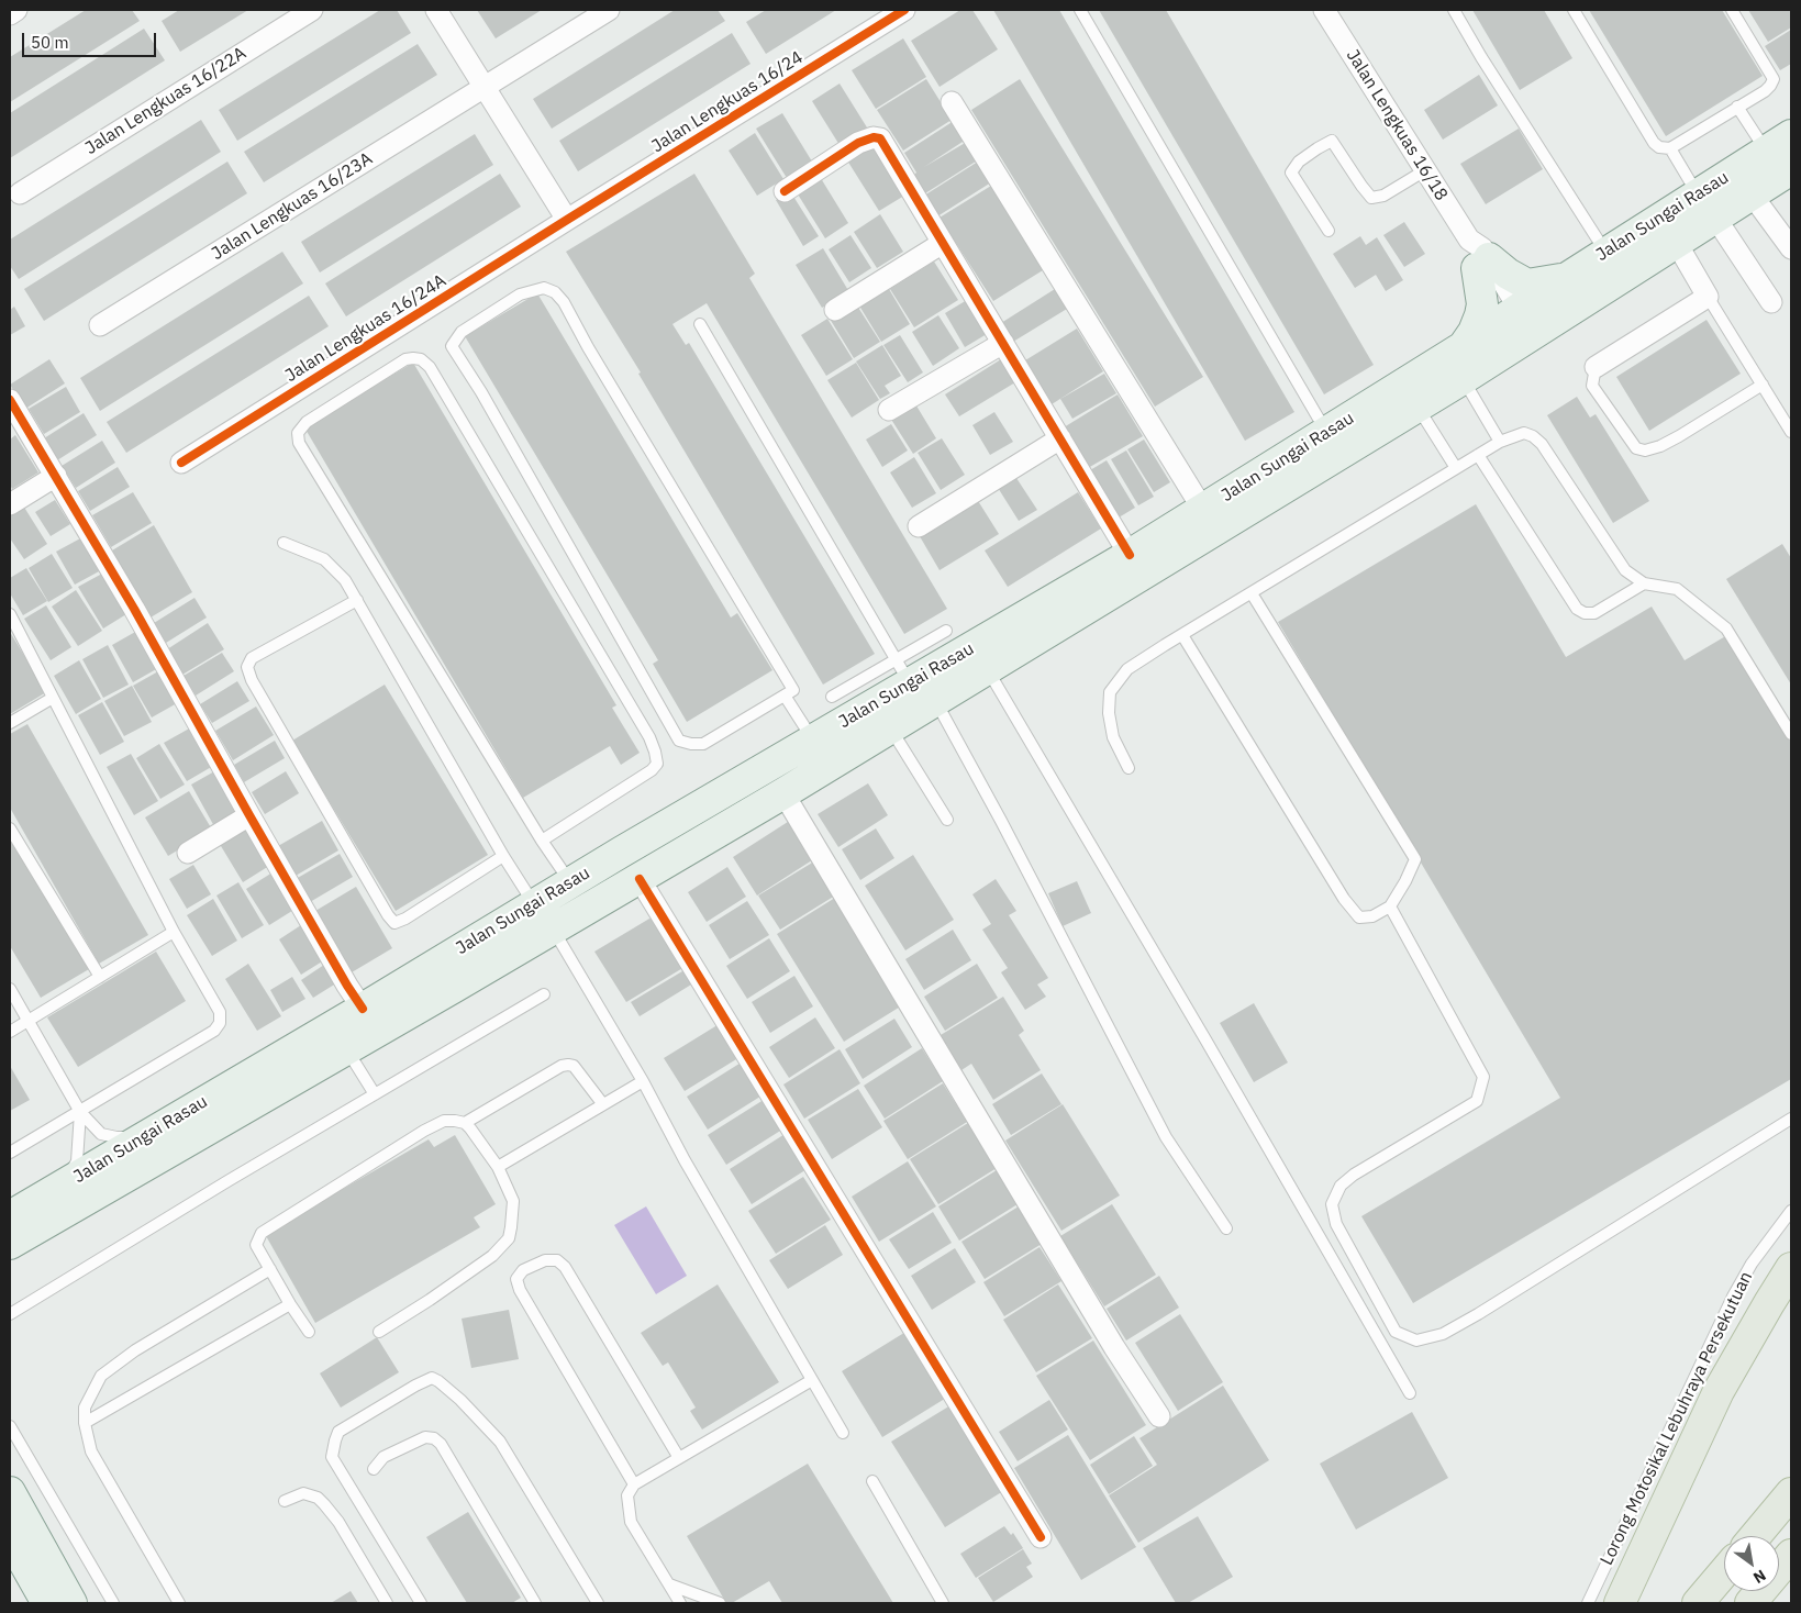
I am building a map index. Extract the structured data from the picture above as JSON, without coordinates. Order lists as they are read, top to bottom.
{
  "streets": {
    "main road": ["Jalan Sungai Rasau"],
    "street": [
      "Jalan Lengkuas 16/22A",
      "Jalan Lengkuas 16/24",
      "Jalan Lengkuas 16/18",
      "Jalan Lengkuas 16/23A",
      "Jalan Lengkuas 16/24A"
    ],
    "lane": ["Lorong Motosikal Lebuhraya Persekutuan"]
  },
  "crossings": [
    ["Jalan Lengkuas 16/24", "Jalan Lengkuas 16/24A"],
    ["Jalan Lengkuas 16/18", "Jalan Sungai Rasau"]
  ],
  "scale_bar": "50 m",
  "north": "bottom right"
}
